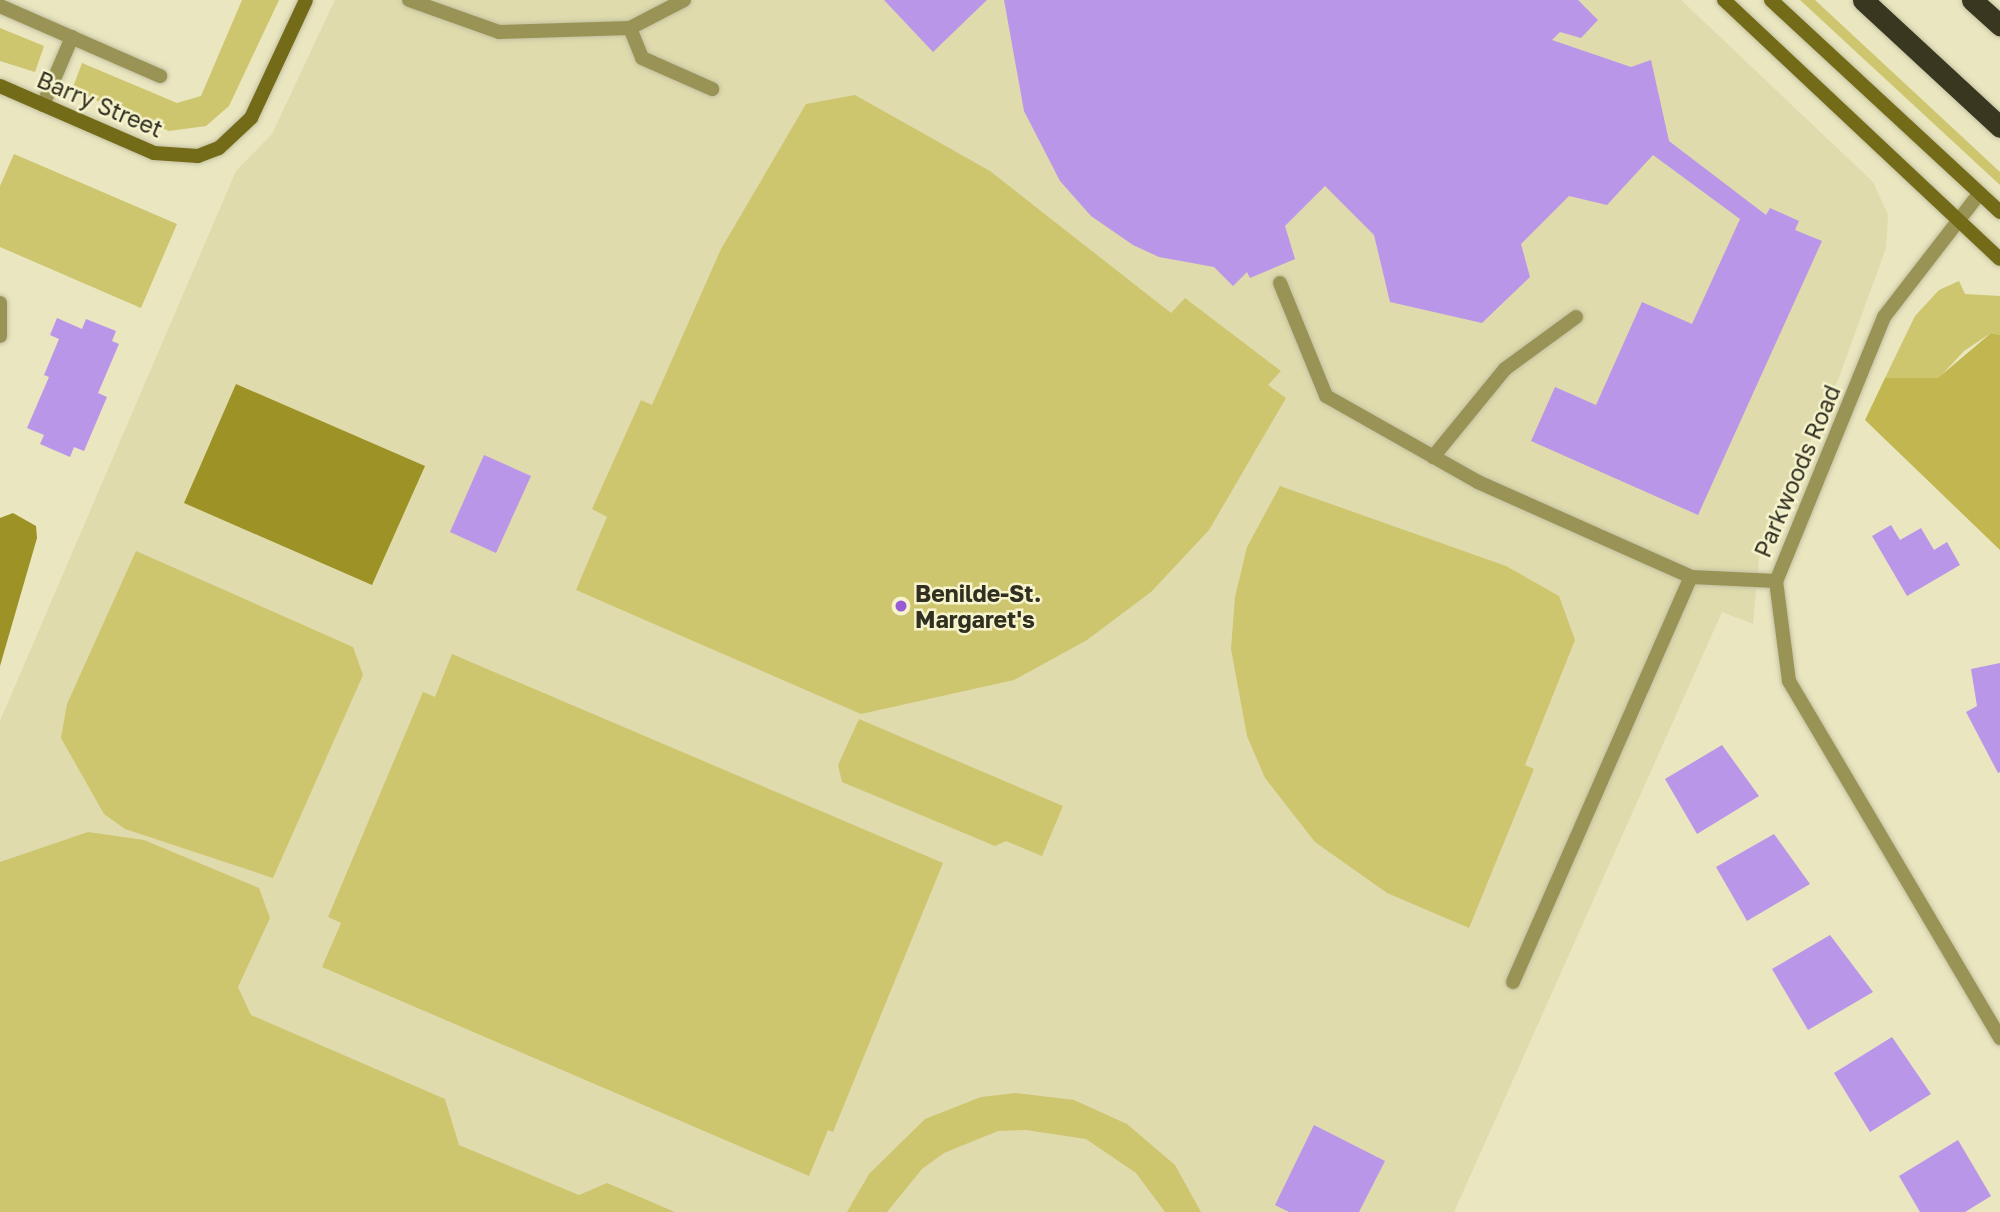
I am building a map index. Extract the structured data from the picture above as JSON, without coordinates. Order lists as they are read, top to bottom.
{
  "streets": {
    "street": ["Barry Street", "Parkwoods Road"]
  },
  "places": ["Benilde-St. Margaret's"]
}
